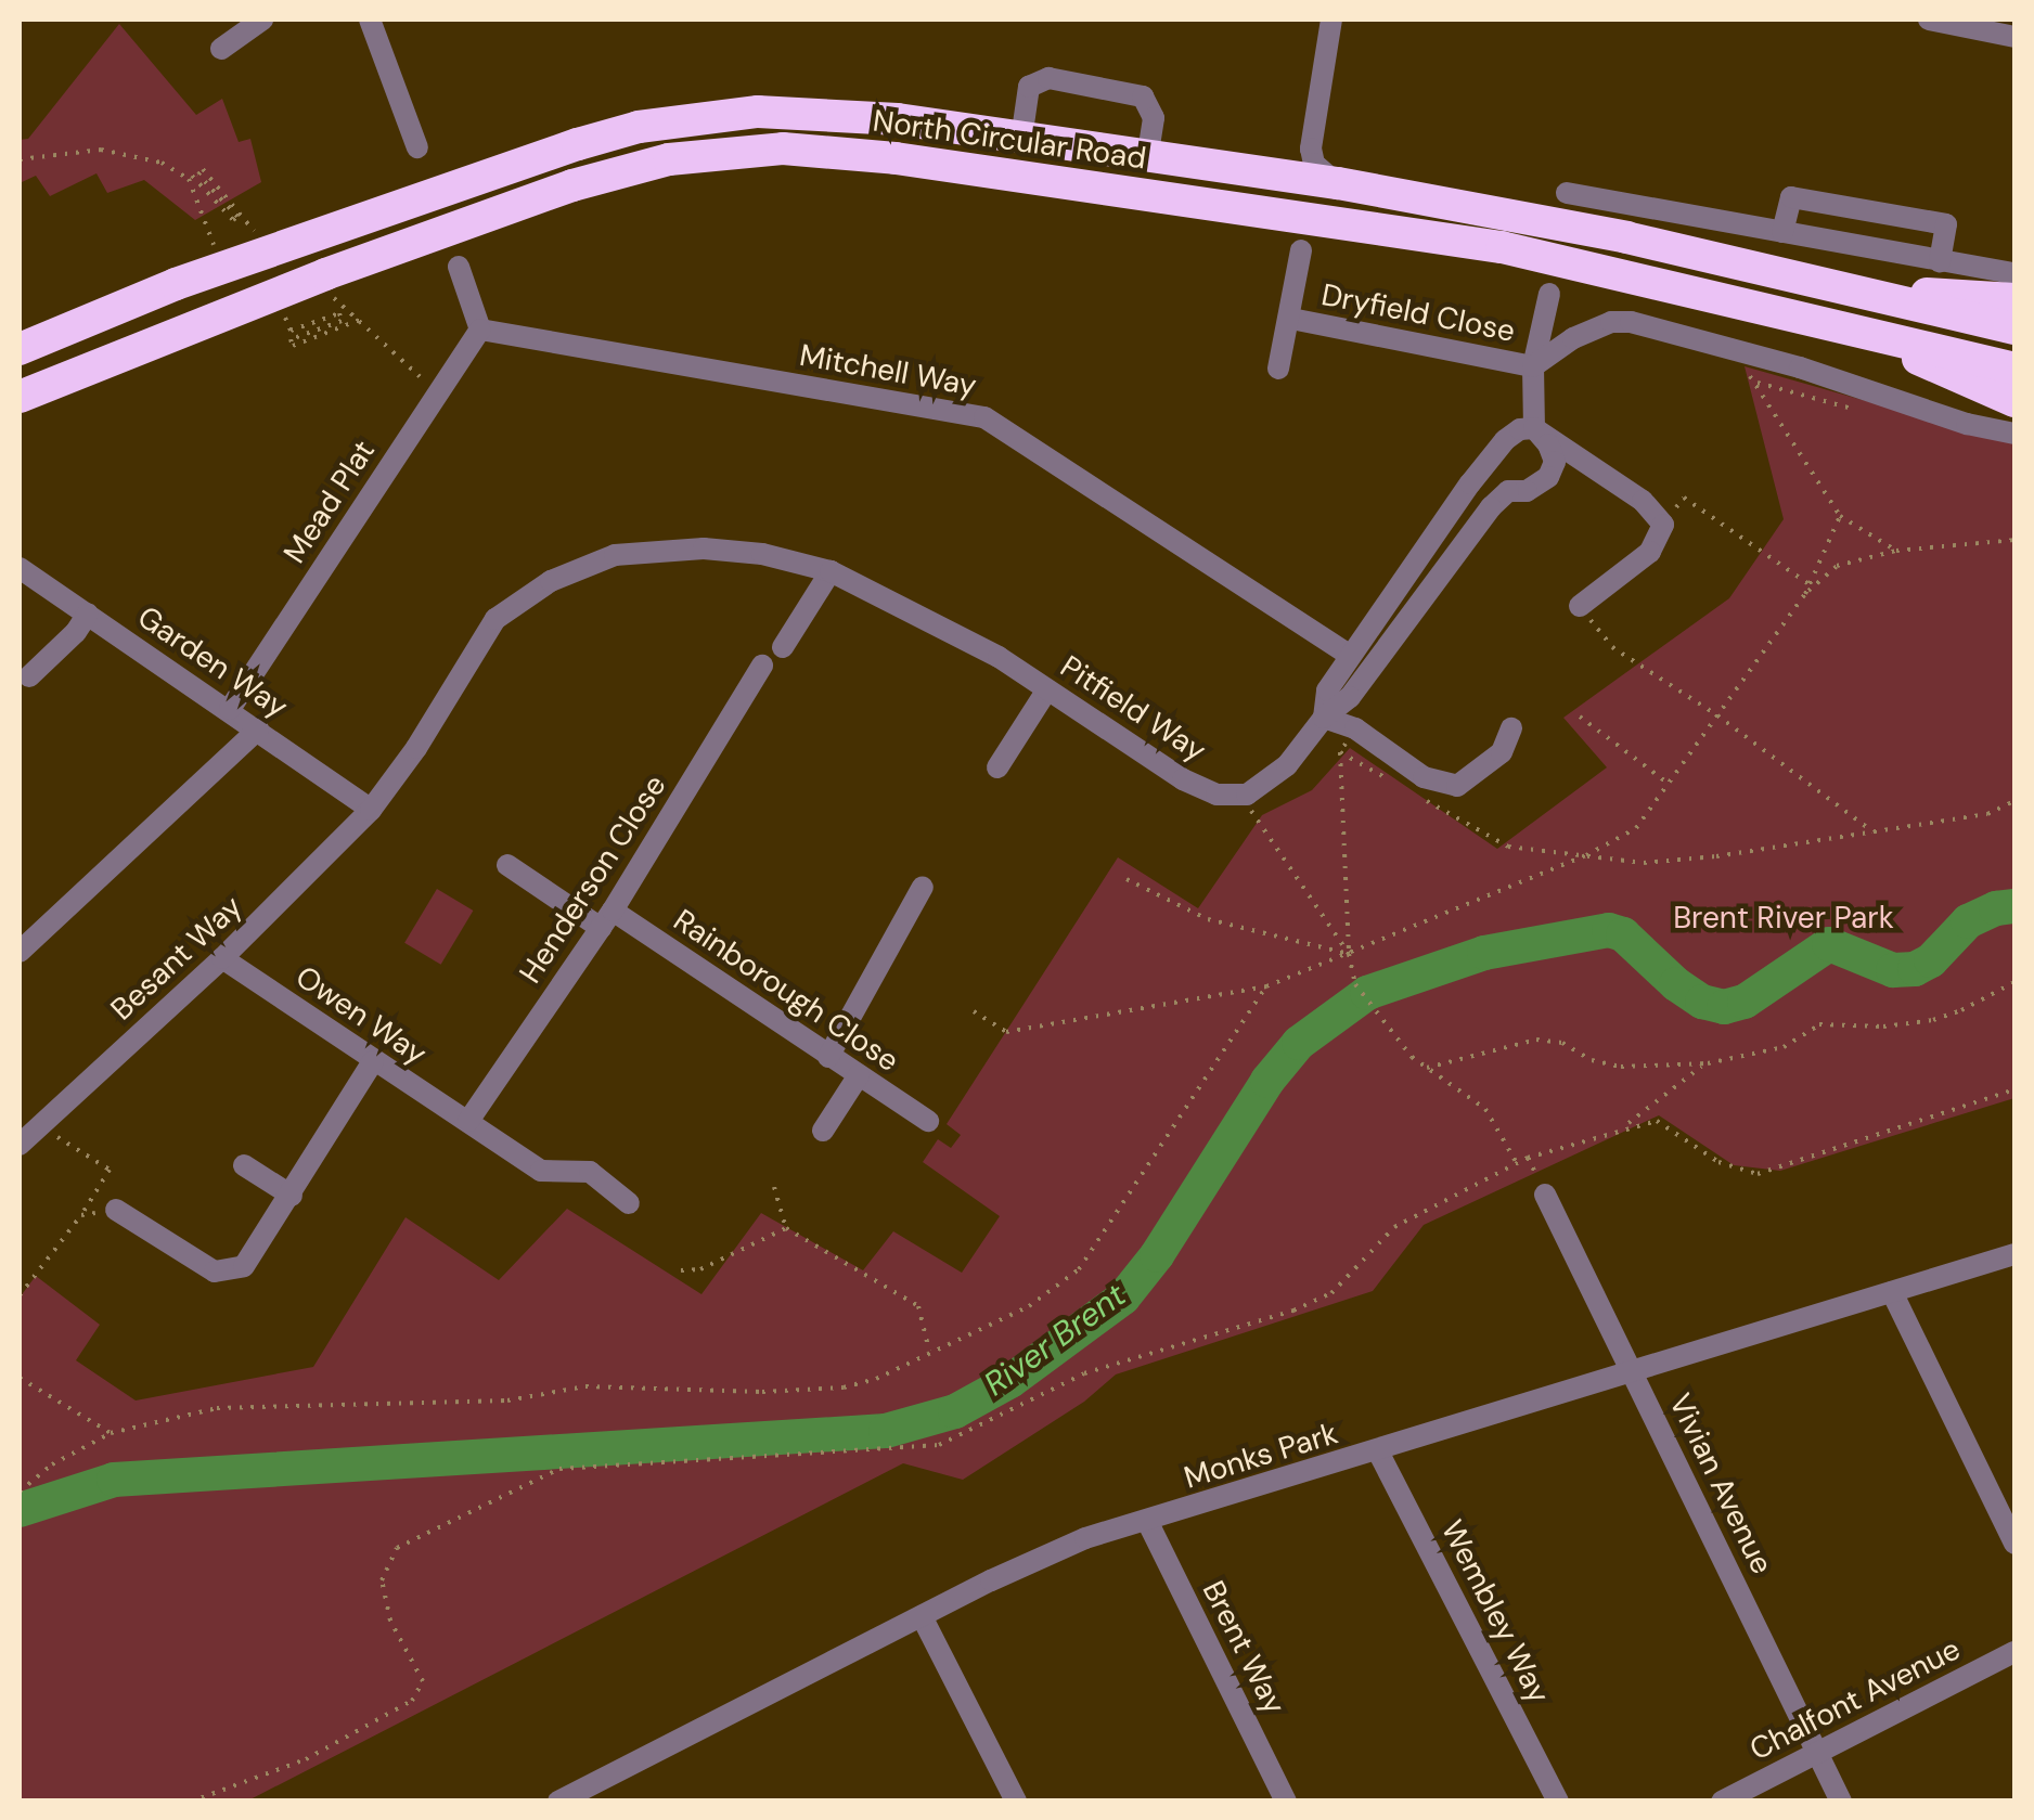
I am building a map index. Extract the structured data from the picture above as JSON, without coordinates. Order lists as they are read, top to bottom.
{
  "streets": {
    "highway": ["North Circular Road"],
    "street": [
      "Dryfield Close",
      "Mitchell Way",
      "Mead Plat",
      "Garden Way",
      "Pitfield Way",
      "Henderson Close",
      "Besant Way",
      "Rainborough Close",
      "Owen Way",
      "Monks Park",
      "Vivian Avenue",
      "Wembley Way",
      "Brent Way",
      "Chalfont Avenue"
    ]
  },
  "crossings": [
    ["Mitchell Way", "Mead Plat"],
    ["Mead Plat", "Garden Way"],
    ["Garden Way", "Pitfield Way"],
    ["Garden Way", "Besant Way"],
    ["Pitfield Way", "Besant Way"],
    ["Henderson Close", "Rainborough Close"],
    ["Henderson Close", "Owen Way"],
    ["Besant Way", "Owen Way"],
    ["Monks Park", "Vivian Avenue"],
    ["Monks Park", "Wembley Way"],
    ["Monks Park", "Brent Way"],
    ["Vivian Avenue", "Chalfont Avenue"]
  ],
  "water": ["River Brent"],
  "parks": ["Brent River Park"]
}
